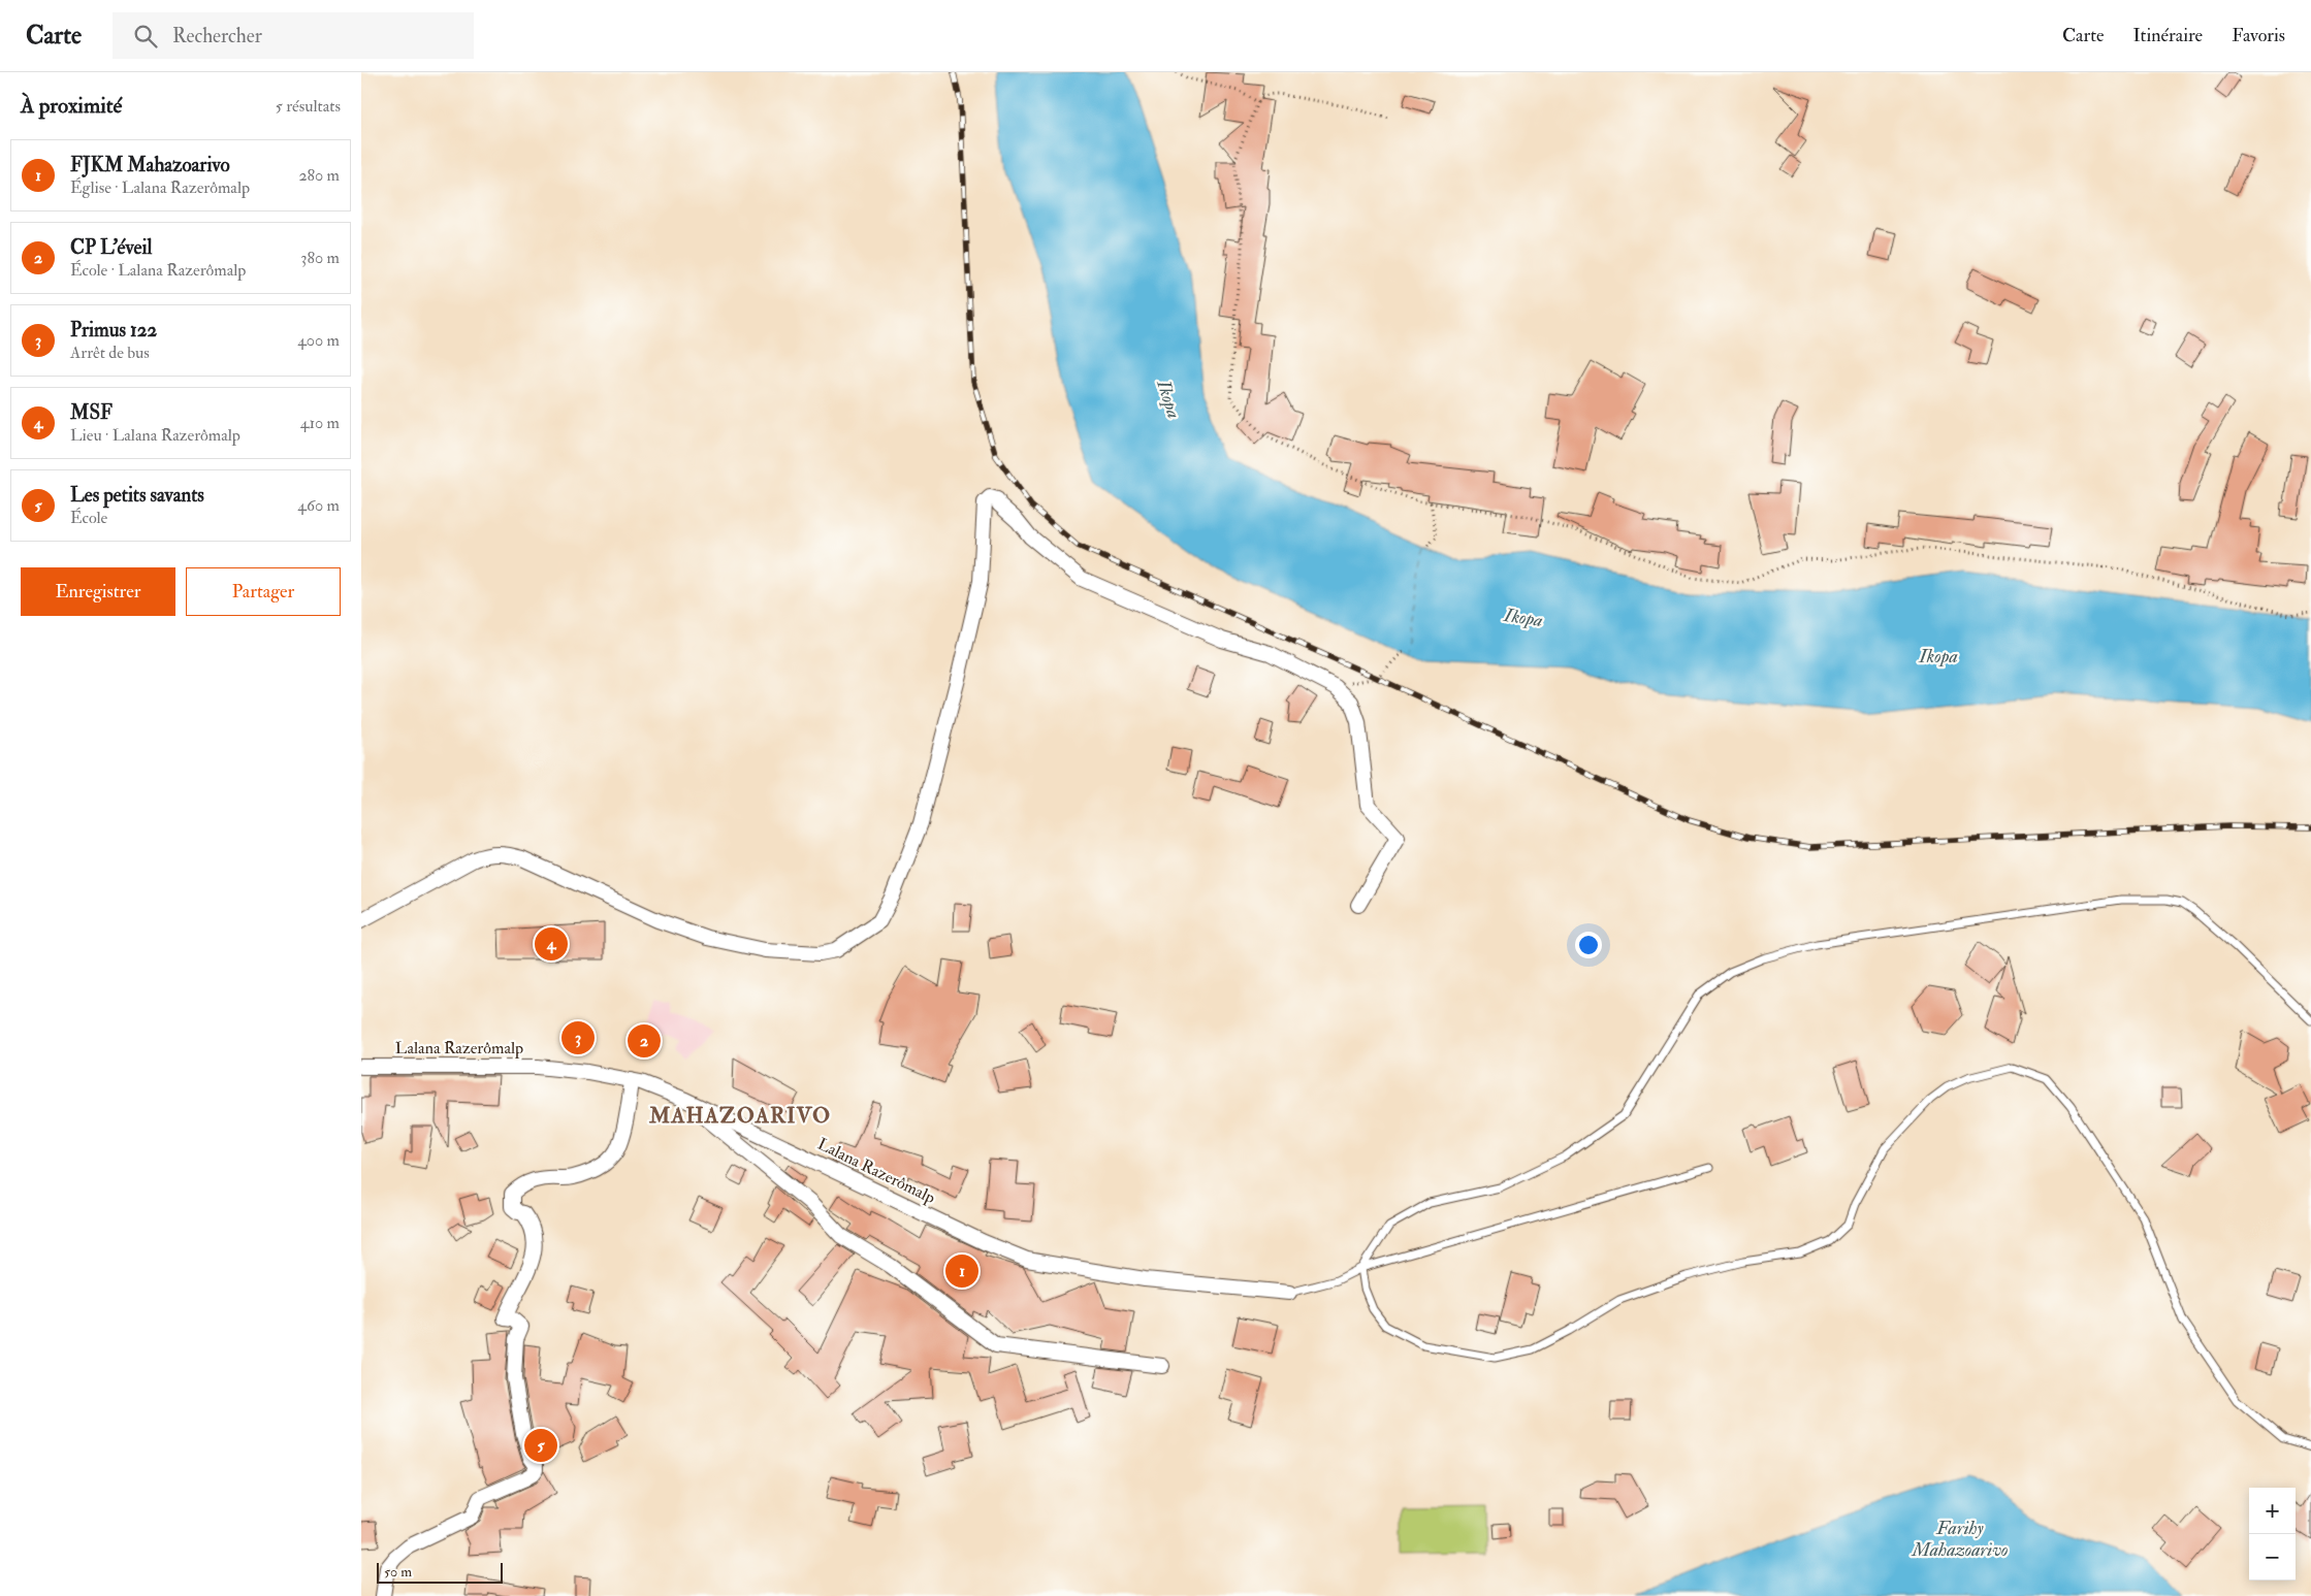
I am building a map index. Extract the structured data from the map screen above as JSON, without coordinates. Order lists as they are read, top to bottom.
{
  "streets": {
    "street": ["Lalana Razerômalp"]
  },
  "districts": ["MAHAZOARIVO"],
  "water": ["Ikopa", "Farihy Mahazoarivo"],
  "scale_bar": "50 m",
  "page": {
    "header": "Carte",
    "search": "Rechercher",
    "nav": ["Carte", "Itinéraire", "Favoris"],
    "heading": ["À proximité", "5 résultats"],
    "list": [
      {
        "mark": "1",
        "name": "FJKM Mahazoarivo",
        "note": "Église · Lalana Razerômalp",
        "value": "280 m"
      },
      {
        "mark": "2",
        "name": "CP L'éveil",
        "note": "École · Lalana Razerômalp",
        "value": "380 m"
      },
      {
        "mark": "3",
        "name": "Primus 122",
        "note": "Arrêt de bus",
        "value": "400 m"
      },
      {
        "mark": "4",
        "name": "MSF",
        "note": "Lieu · Lalana Razerômalp",
        "value": "410 m"
      },
      {
        "mark": "5",
        "name": "Les petits savants",
        "note": "École",
        "value": "460 m"
      }
    ],
    "buttons": ["Enregistrer", "Partager"],
    "pins": [
      "4",
      "3",
      "2",
      "1",
      "5"
    ],
    "map_buttons": ["+", "−"],
    "scale": "50 m"
  }
}
